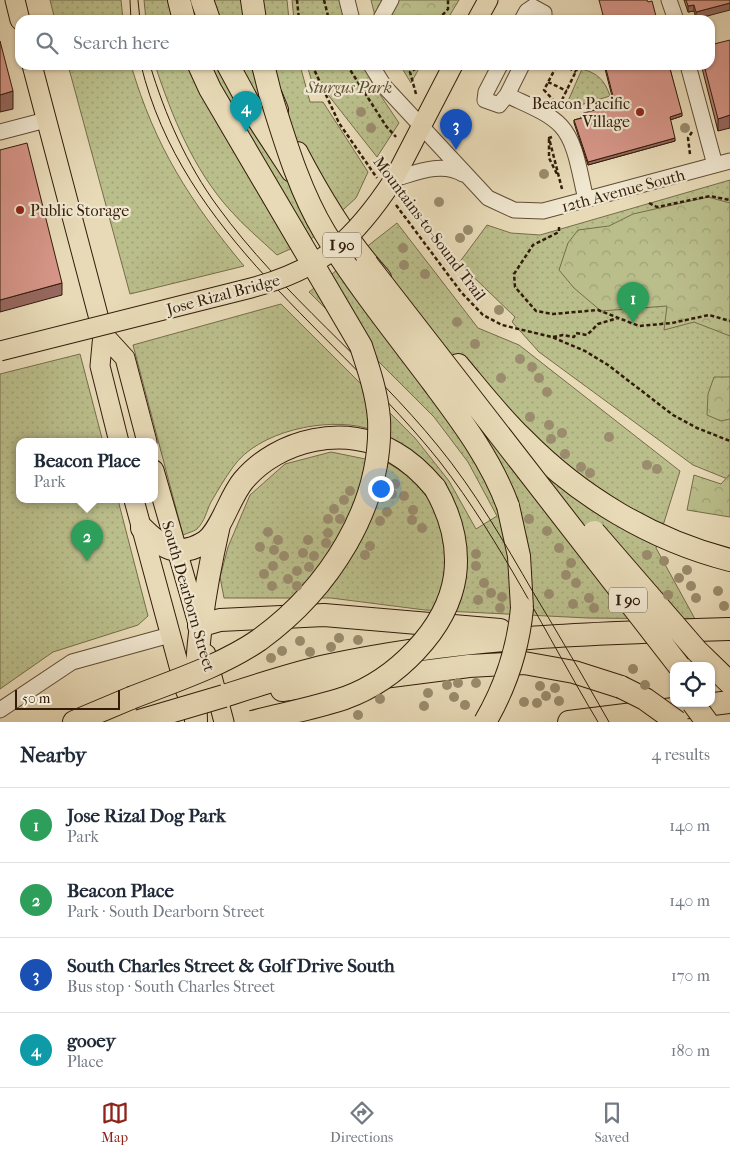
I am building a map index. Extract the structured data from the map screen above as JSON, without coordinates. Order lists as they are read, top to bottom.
{
  "streets": {
    "highway": ["I 90"],
    "main road": ["Jose Rizal Bridge", "South Dearborn Street"],
    "street": ["12th Avenue South"],
    "path": ["Mountains-to-Sound Trail"]
  },
  "crossings": [
    ["Mountains-to-Sound Trail", "Jose Rizal Bridge"]
  ],
  "parks": ["Sturgus Park"],
  "places": ["Beacon Pacific Village", "Public Storage"],
  "scale_bar": "50 m",
  "page": {
    "search": "Search here",
    "pins": [
      "4",
      "3",
      "1",
      "2"
    ],
    "popup": ["Beacon Place", "Park"],
    "scale": "50 m",
    "heading": ["Nearby", "4 results"],
    "list": [
      {
        "mark": "1",
        "name": "Jose Rizal Dog Park",
        "note": "Park",
        "value": "140 m"
      },
      {
        "mark": "2",
        "name": "Beacon Place",
        "note": "Park · South Dearborn Street",
        "value": "140 m"
      },
      {
        "mark": "3",
        "name": "South Charles Street & Golf Drive South",
        "note": "Bus stop · South Charles Street",
        "value": "170 m"
      },
      {
        "mark": "4",
        "name": "gooey",
        "note": "Place",
        "value": "180 m"
      }
    ],
    "nav": ["Map", "Directions", "Saved"]
  }
}
